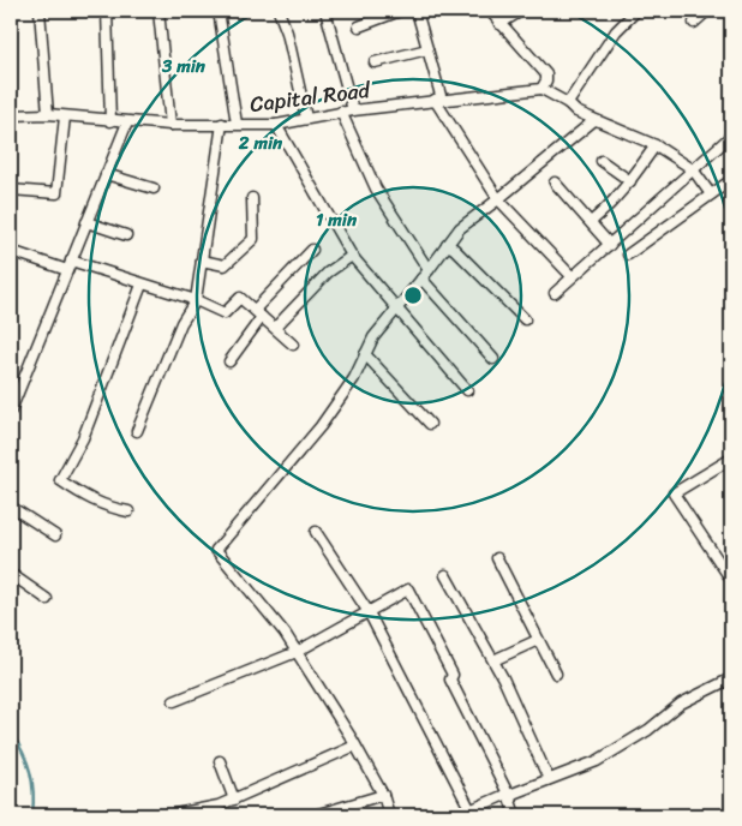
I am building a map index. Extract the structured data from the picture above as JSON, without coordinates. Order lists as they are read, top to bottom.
{
  "streets": {
    "street": ["Capital Road"]
  },
  "rings": ["3 min", "2 min", "1 min"]
}
